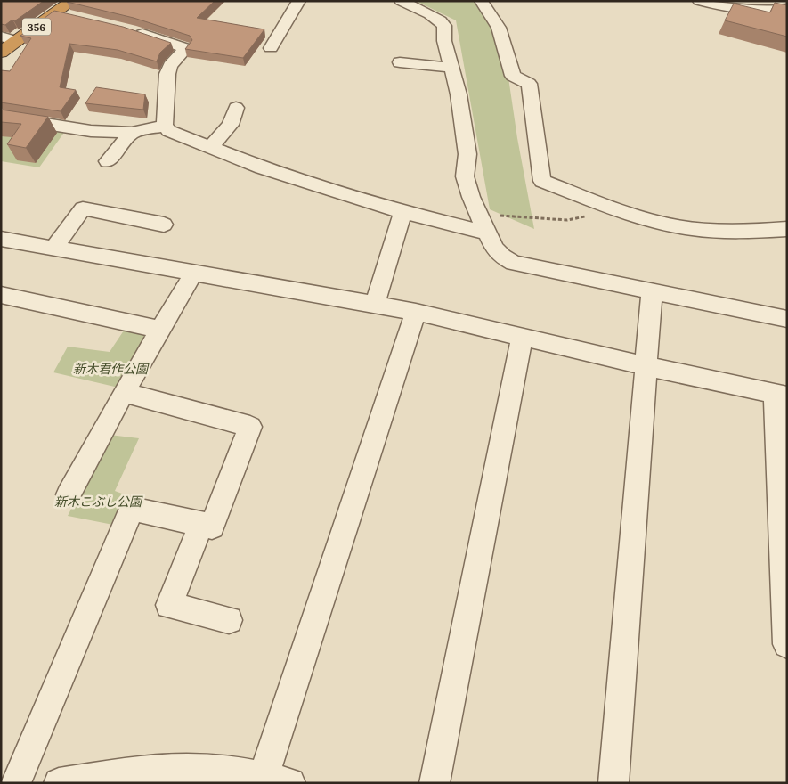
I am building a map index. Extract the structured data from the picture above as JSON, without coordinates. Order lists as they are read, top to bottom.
{
  "streets": {
    "highway": ["356"]
  },
  "parks": ["新木君作公園", "新木こぶし公園"]
}
